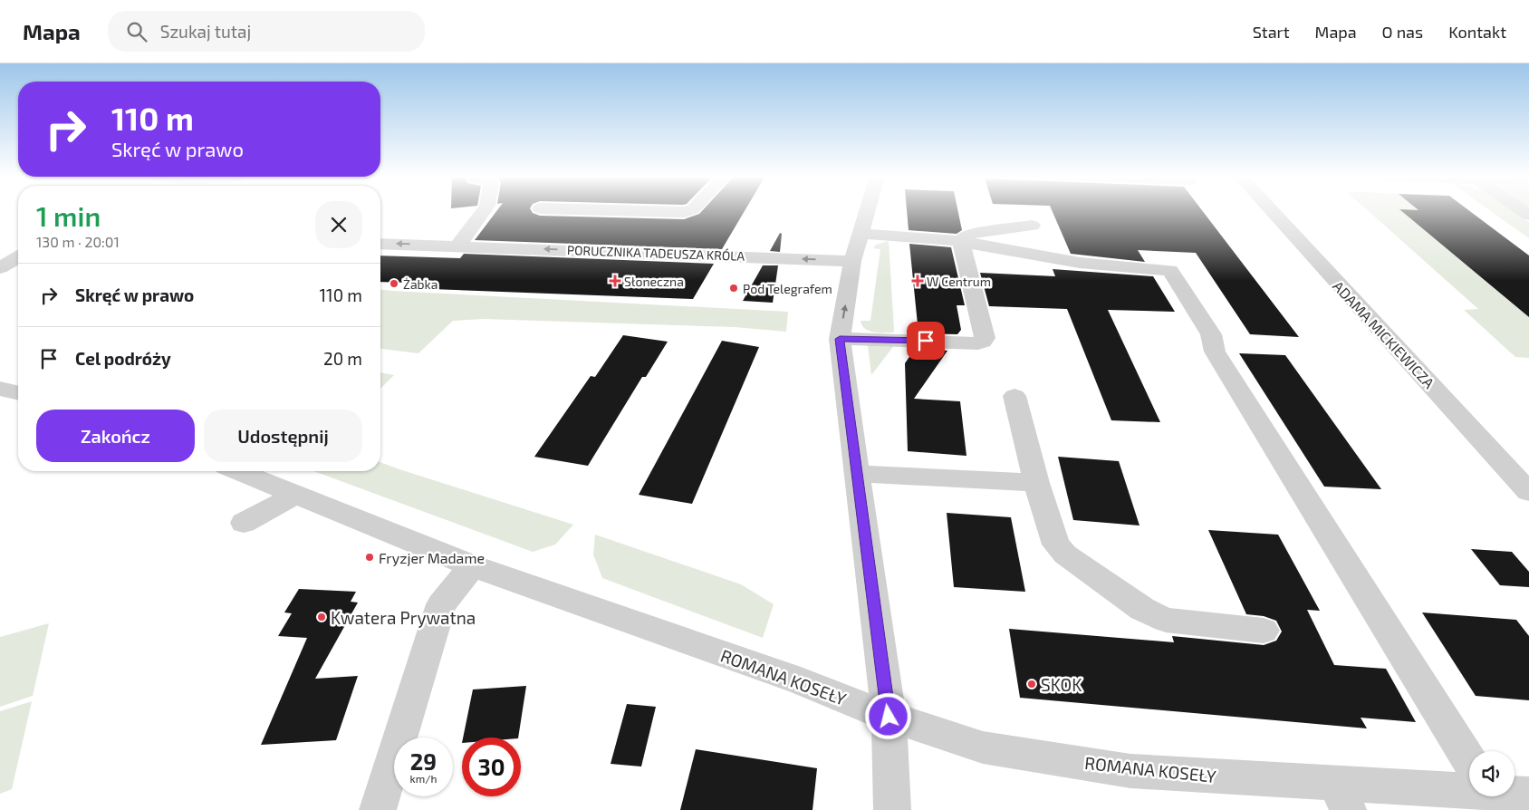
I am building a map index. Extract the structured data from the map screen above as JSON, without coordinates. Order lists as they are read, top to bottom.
{
  "streets": {
    "street": ["PORUCZNIKA TADEUSZA KRÓLA", "ADAMA MICKIEWICZA", "ROMANA KOSEŁY"]
  },
  "one_way": ["PORUCZNIKA TADEUSZA KRÓLA"],
  "places": {
    "health": ["Słoneczna", "W Centrum"],
    "other": [
      "Żabka",
      "Pod Telegrafem",
      "Fryzjer Madame",
      "Kwatera Prywatna",
      "SKOK"
    ]
  },
  "page": {
    "header": "Mapa",
    "search": "Szukaj tutaj",
    "nav": [
      "Start",
      "Mapa",
      "O nas",
      "Kontakt"
    ],
    "turn": ["110 m", "Skręć w prawo"],
    "heading": ["1 min", "130 m · 20:01"],
    "list": [
      {
        "name": "Skręć w prawo",
        "value": "110 m"
      },
      {
        "name": "Cel podróży",
        "value": "20 m"
      }
    ],
    "buttons": ["Zakończ", "Udostępnij"],
    "speed": "29 km/h",
    "limit": "30"
  }
}
